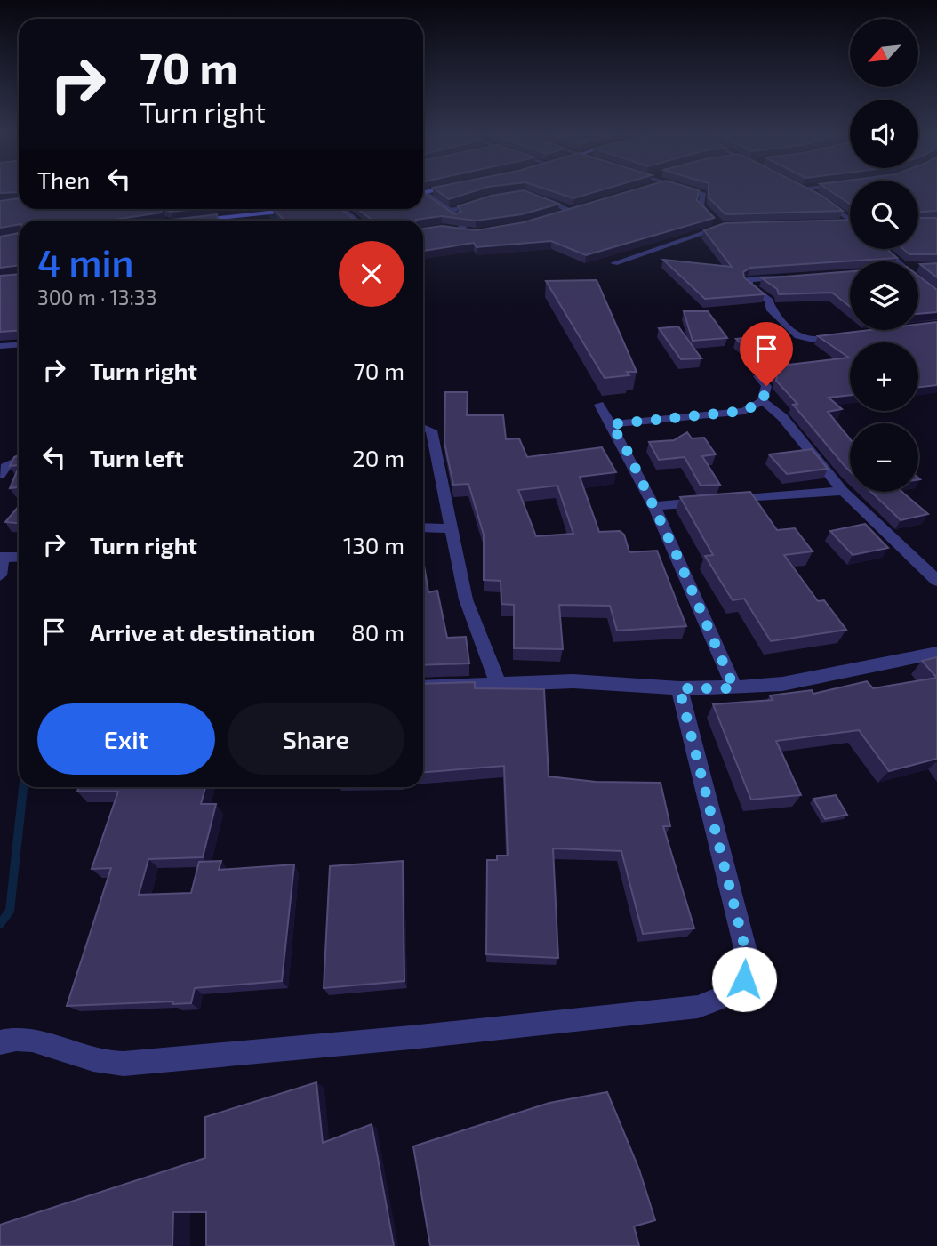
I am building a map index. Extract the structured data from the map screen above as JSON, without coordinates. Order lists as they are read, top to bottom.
{
  "north": "bottom left",
  "page": {
    "map_buttons": ["+", "−"],
    "turn": ["70 m", "Turn right"],
    "then": "Then",
    "heading": ["4 min", "300 m · 13:33"],
    "list": [
      {
        "name": "Turn right",
        "value": "70 m"
      },
      {
        "name": "Turn left",
        "value": "20 m"
      },
      {
        "name": "Turn right",
        "value": "130 m"
      },
      {
        "name": "Arrive at destination",
        "value": "80 m"
      }
    ],
    "buttons": ["Exit", "Share"]
  }
}
